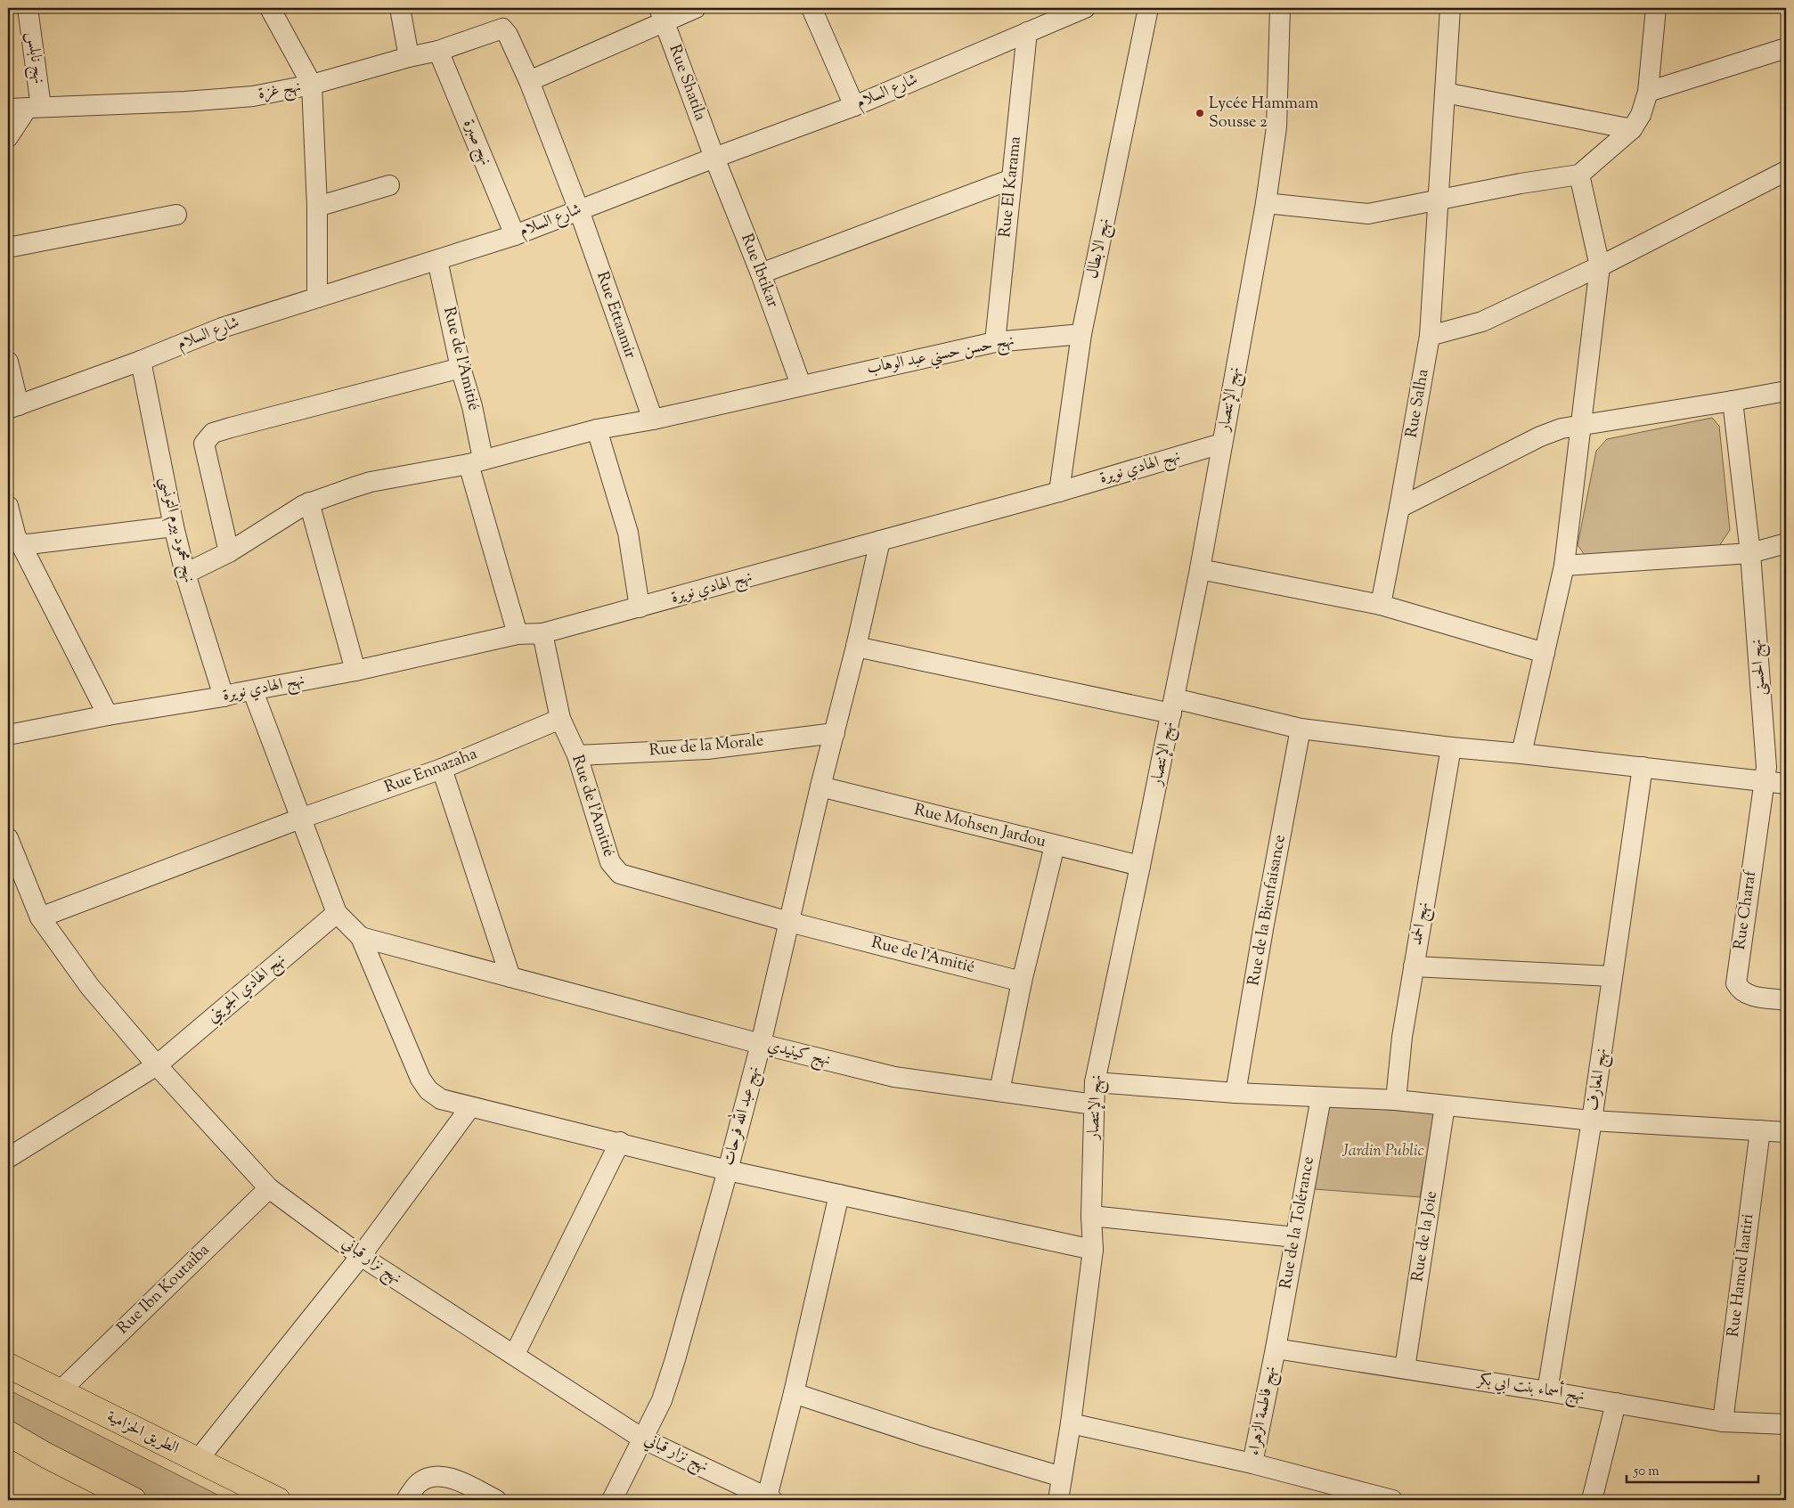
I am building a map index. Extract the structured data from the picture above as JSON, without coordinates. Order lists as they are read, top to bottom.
{
  "streets": {
    "highway": ["الطريق الحزامية"],
    "street": [
      "نهج نابلس",
      "Rue Shatila",
      "نهج غزة",
      "شارع السلام",
      "نهج صبرة",
      "Rue El Karama",
      "نهج الابطال",
      "Rue Ibtikar",
      "Rue Ettaamir",
      "نهج حسن حسني عبد الوهاب",
      "Rue de l'Amitié",
      "نهج الإنتصار",
      "Rue Salha",
      "نهج الهادي نويرة",
      "نهج محمود بيرم التونسي",
      "نهج الحسنى",
      "Rue de la Morale",
      "Rue Ennazaha",
      "Rue Mohsen Jardou",
      "Rue de la Bienfaisance",
      "Rue Charaf",
      "نهج الحمد",
      "نهج الهادي الجويني",
      "نهج كينيدي",
      "نهج المعارف",
      "نهج عبد الله فرحات",
      "Rue de la Tolérance",
      "Rue de la Joie",
      "نهج نزار قباني",
      "Rue Hamed laatiri",
      "Rue Ibn Koutaiba",
      "نهج أسماء بنت ابي بكر",
      "نهج فاطمة الزهراء"
    ]
  },
  "crossings": [
    ["نهج نابلس", "نهج غزة"],
    ["Rue Shatila", "شارع السلام"],
    ["Rue Shatila", "Rue Ibtikar"],
    ["نهج غزة", "نهج صبرة"],
    ["نهج غزة", "Rue Ettaamir"],
    ["شارع السلام", "نهج صبرة"],
    ["شارع السلام", "Rue El Karama"],
    ["شارع السلام", "Rue Ibtikar"],
    ["شارع السلام", "Rue Ettaamir"],
    ["شارع السلام", "Rue de l'Amitié"],
    ["شارع السلام", "نهج محمود بيرم التونسي"],
    ["Rue El Karama", "نهج حسن حسني عبد الوهاب"],
    ["نهج الابطال", "نهج حسن حسني عبد الوهاب"],
    ["نهج الابطال", "نهج الهادي نويرة"],
    ["Rue Ibtikar", "نهج حسن حسني عبد الوهاب"],
    ["Rue Ettaamir", "نهج حسن حسني عبد الوهاب"],
    ["نهج حسن حسني عبد الوهاب", "Rue de l'Amitié"],
    ["نهج حسن حسني عبد الوهاب", "نهج محمود بيرم التونسي"],
    ["Rue de l'Amitié", "نهج الهادي نويرة"],
    ["Rue de l'Amitié", "Rue de la Morale"],
    ["Rue de l'Amitié", "Rue Ennazaha"],
    ["Rue de l'Amitié", "نهج عبد الله فرحات"],
    ["نهج الإنتصار", "نهج الهادي نويرة"],
    ["نهج الإنتصار", "Rue Mohsen Jardou"],
    ["نهج الإنتصار", "نهج كينيدي"],
    ["نهج الهادي نويرة", "نهج محمود بيرم التونسي"],
    ["نهج الهادي نويرة", "نهج عبد الله فرحات"],
    ["نهج الحسنى", "Rue Charaf"],
    ["Rue de la Morale", "نهج عبد الله فرحات"],
    ["Rue Ennazaha", "نهج نزار قباني"],
    ["Rue Mohsen Jardou", "نهج عبد الله فرحات"],
    ["نهج الهادي الجويني", "نهج نزار قباني"],
    ["نهج كينيدي", "نهج عبد الله فرحات"],
    ["نهج المعارف", "نهج أسماء بنت ابي بكر"],
    ["نهج عبد الله فرحات", "نهج نزار قباني"],
    ["Rue de la Tolérance", "نهج أسماء بنت ابي بكر"],
    ["Rue de la Tolérance", "نهج فاطمة الزهراء"],
    ["Rue de la Joie", "نهج أسماء بنت ابي بكر"],
    ["نهج نزار قباني", "Rue Ibn Koutaiba"],
    ["Rue Hamed laatiri", "نهج أسماء بنت ابي بكر"],
    ["Rue Ibn Koutaiba", "الطريق الحزامية"],
    ["نهج أسماء بنت ابي بكر", "نهج فاطمة الزهراء"]
  ],
  "parks": ["Jardin Public"],
  "places": ["Lycée Hammam Sousse 2"],
  "scale_bar": "50 m"
}
